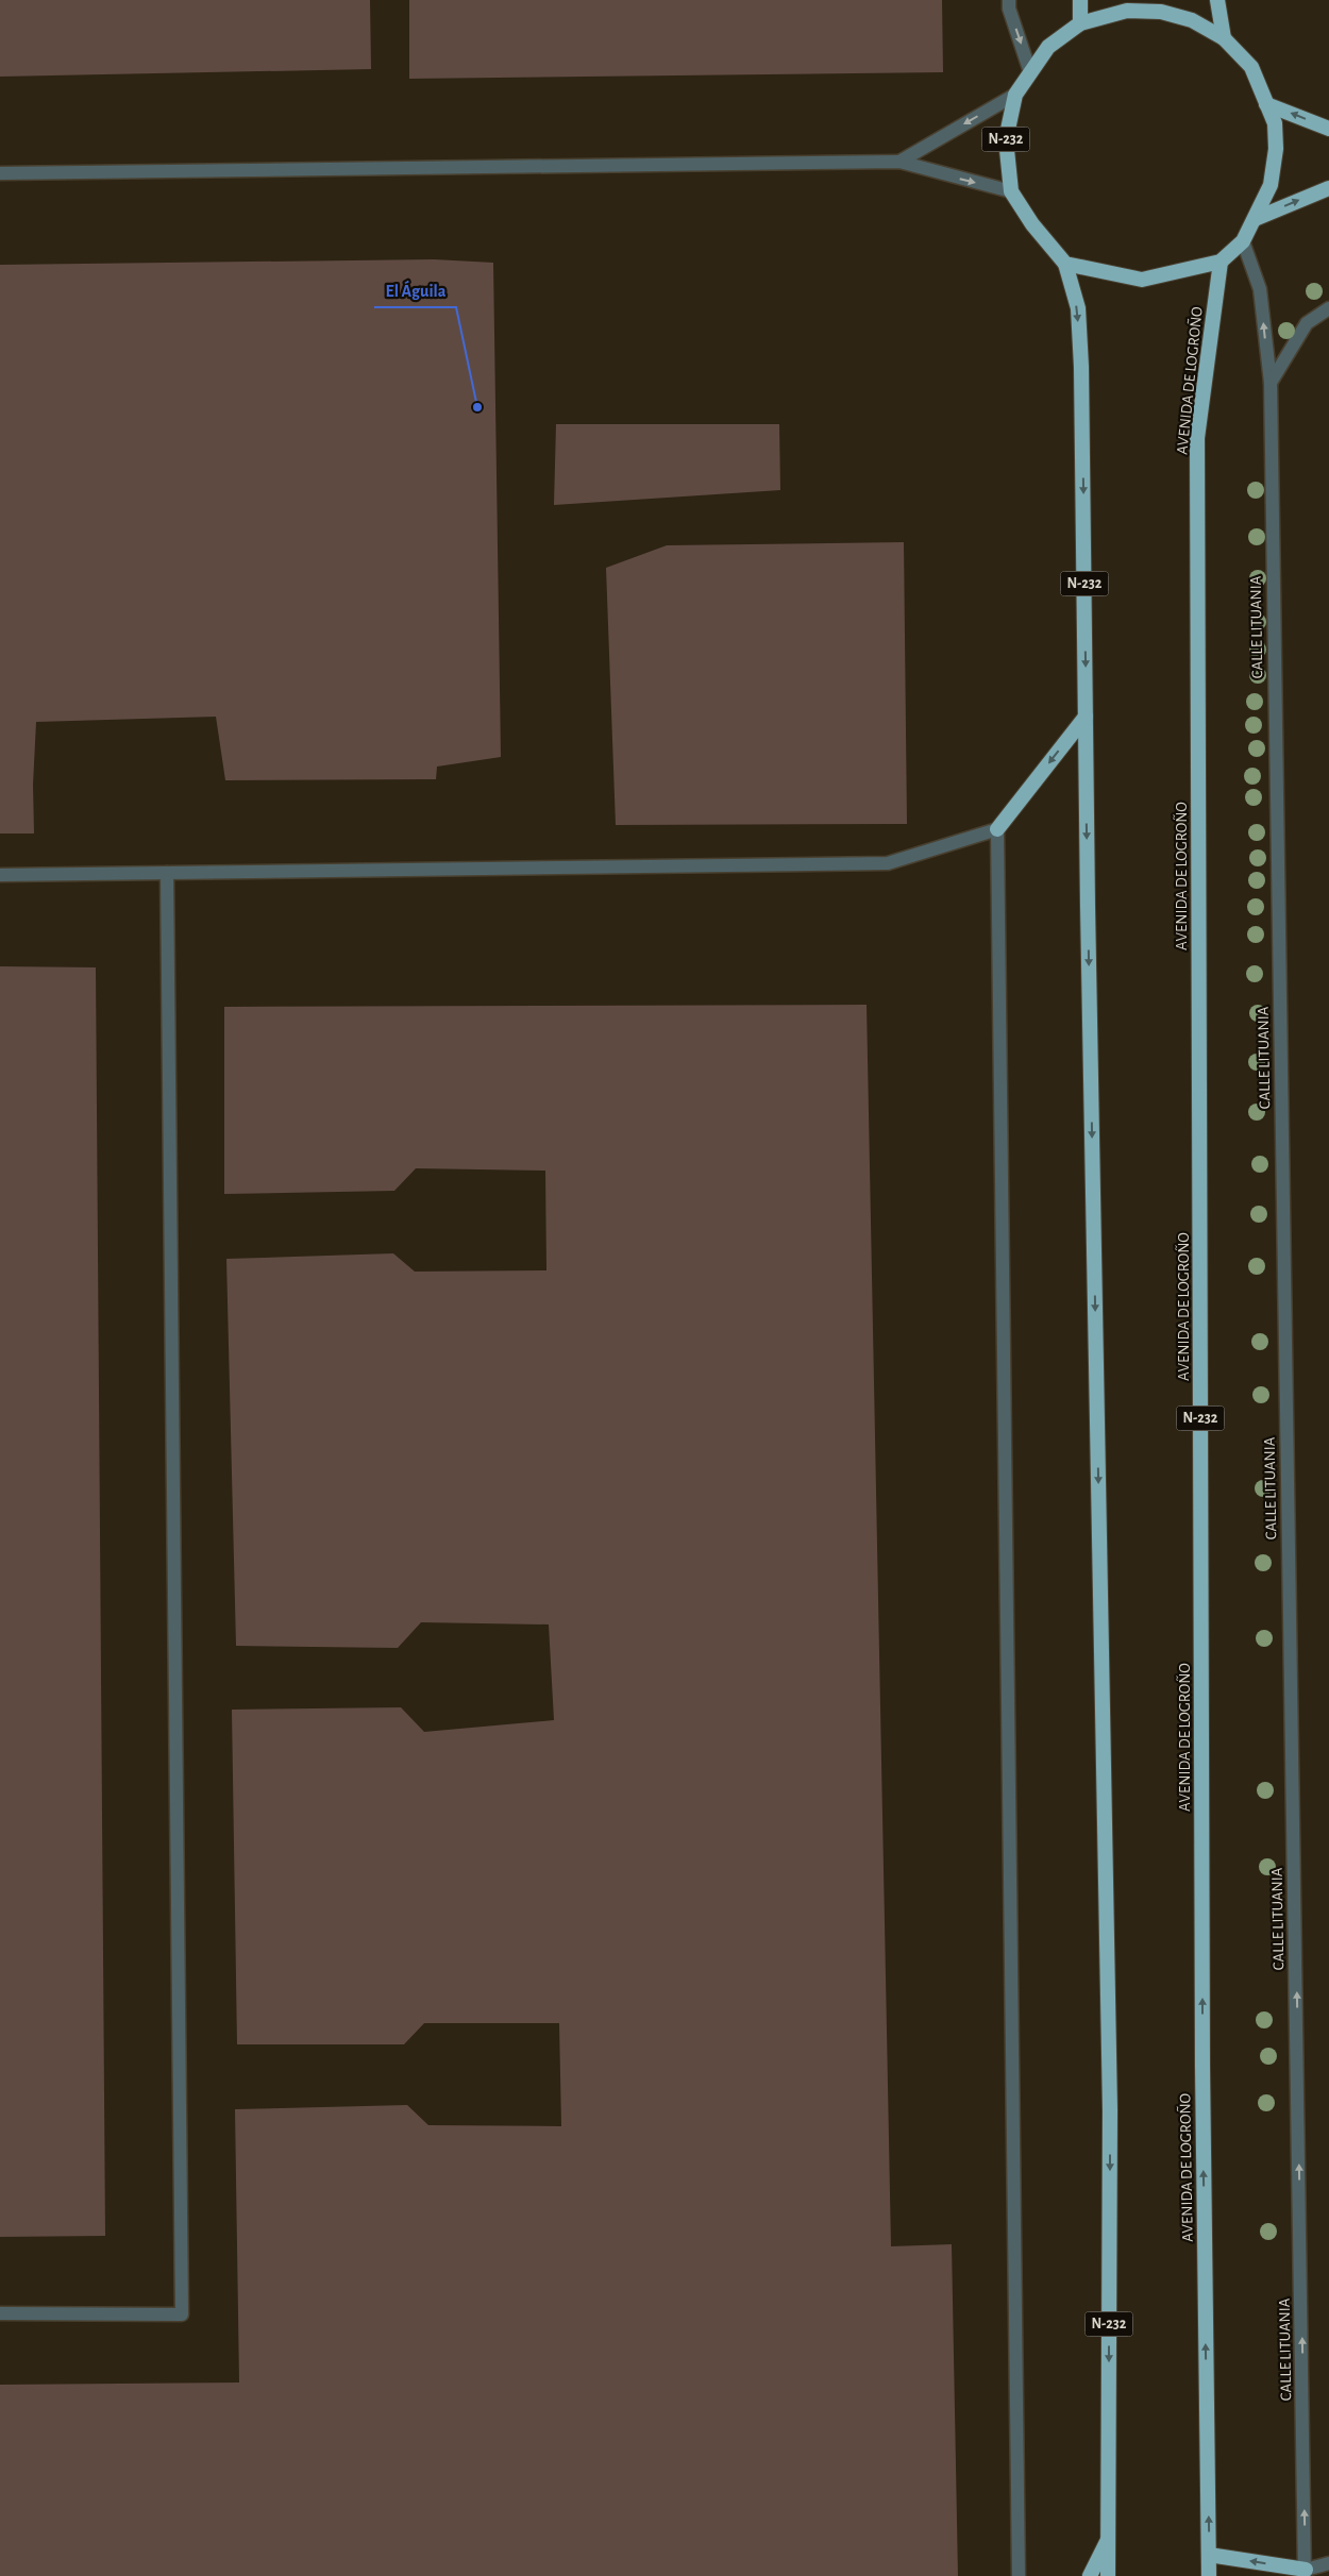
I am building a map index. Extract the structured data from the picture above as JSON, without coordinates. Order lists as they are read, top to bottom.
{
  "streets": {
    "highway": ["N-232", "AVENIDA DE LOGROÑO"],
    "street": ["CALLE LITUANIA"]
  },
  "crossings": [
    ["N-232", "AVENIDA DE LOGROÑO"],
    ["N-232", "CALLE LITUANIA"]
  ],
  "one_way": ["CALLE LITUANIA"],
  "places": ["El Águila"]
}
